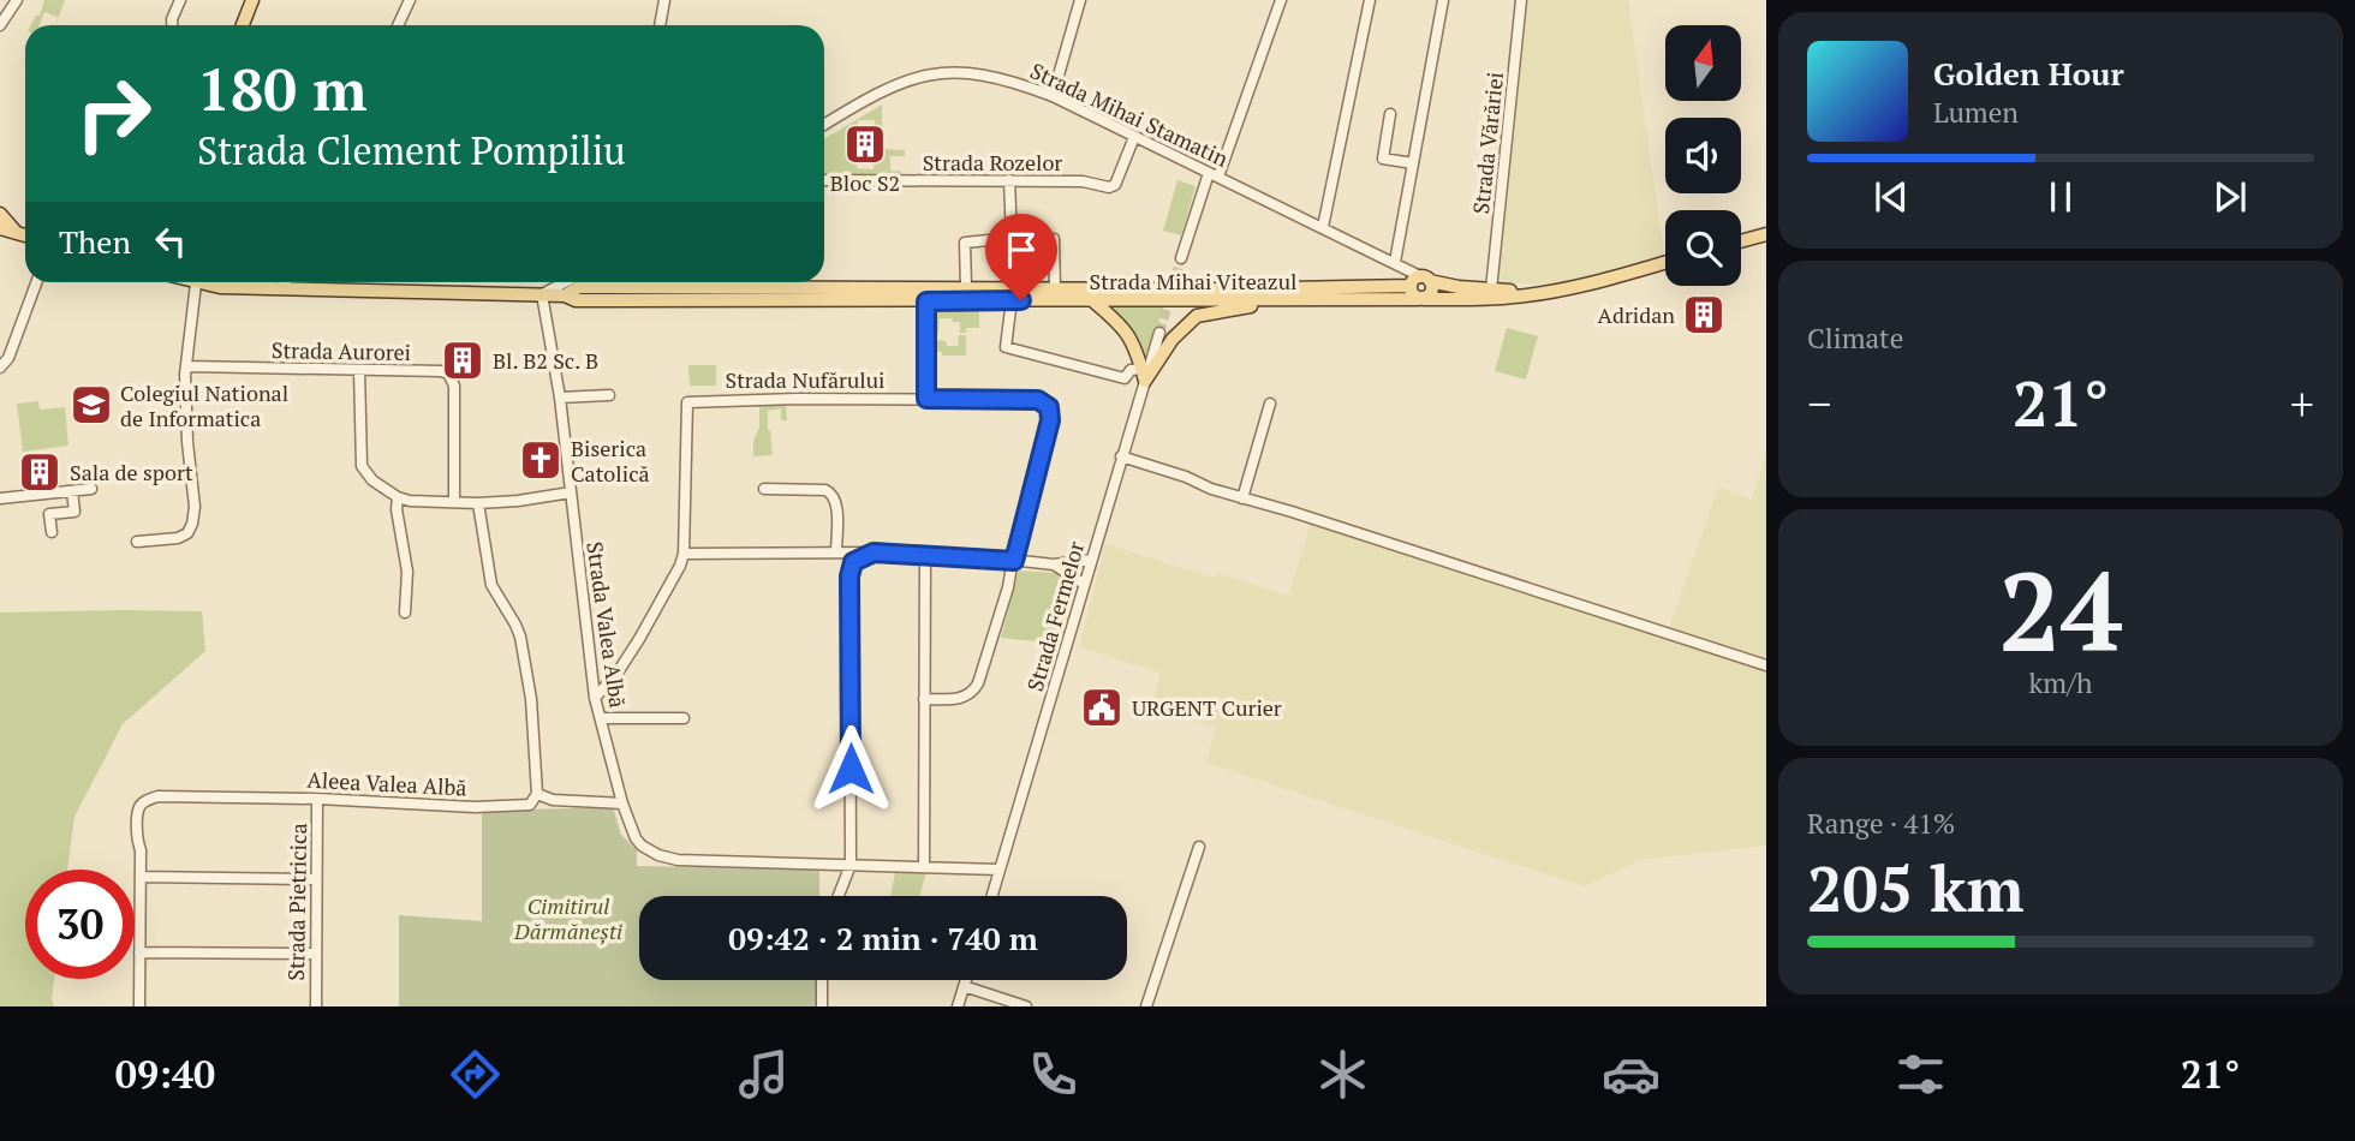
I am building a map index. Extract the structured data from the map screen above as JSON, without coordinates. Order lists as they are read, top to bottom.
{
  "streets": {
    "main road": ["Strada Mihai Viteazul"],
    "street": [
      "Strada Mihai Stamatin",
      "Strada Vărăriei",
      "Strada Rozelor",
      "Strada Aurorei",
      "Strada Nufărului",
      "Strada Fermelor",
      "Strada Valea Albă",
      "Aleea Valea Albă",
      "Strada Pietricica"
    ]
  },
  "crossings": [
    ["Strada Mihai Stamatin", "Strada Rozelor"],
    ["Strada Mihai Stamatin", "Strada Mihai Viteazul"],
    ["Strada Vărăriei", "Strada Mihai Viteazul"],
    ["Strada Mihai Viteazul", "Strada Valea Albă"],
    ["Strada Nufărului", "Strada Valea Albă"],
    ["Strada Fermelor", "Strada Valea Albă"],
    ["Strada Valea Albă", "Aleea Valea Albă"],
    ["Aleea Valea Albă", "Strada Pietricica"]
  ],
  "parks": ["Cimitirul Dărmănești"],
  "places": {
    "building": [
      "Bloc S2",
      "Adridan",
      "Bl. B2 Sc. B",
      "Sala de sport"
    ],
    "school or university": ["Colegiul National de Informatica"],
    "church": ["Biserica Catolică"],
    "public building": ["URGENT Curier"]
  },
  "north": "top",
  "page": {
    "turn": ["180 m", "Strada Clement Pompiliu"],
    "song": ["Golden Hour", "Lumen"],
    "then": "Then",
    "tile": [
      "Climate",
      ["24", "km/h"],
      ["Range · 41%", "205 km"]
    ],
    "heat": ["−", "21°", "+"],
    "limit": "30",
    "trip": "09:42 · 2 min · 740 m",
    "tabs": ["09:40", "21°"]
  }
}
